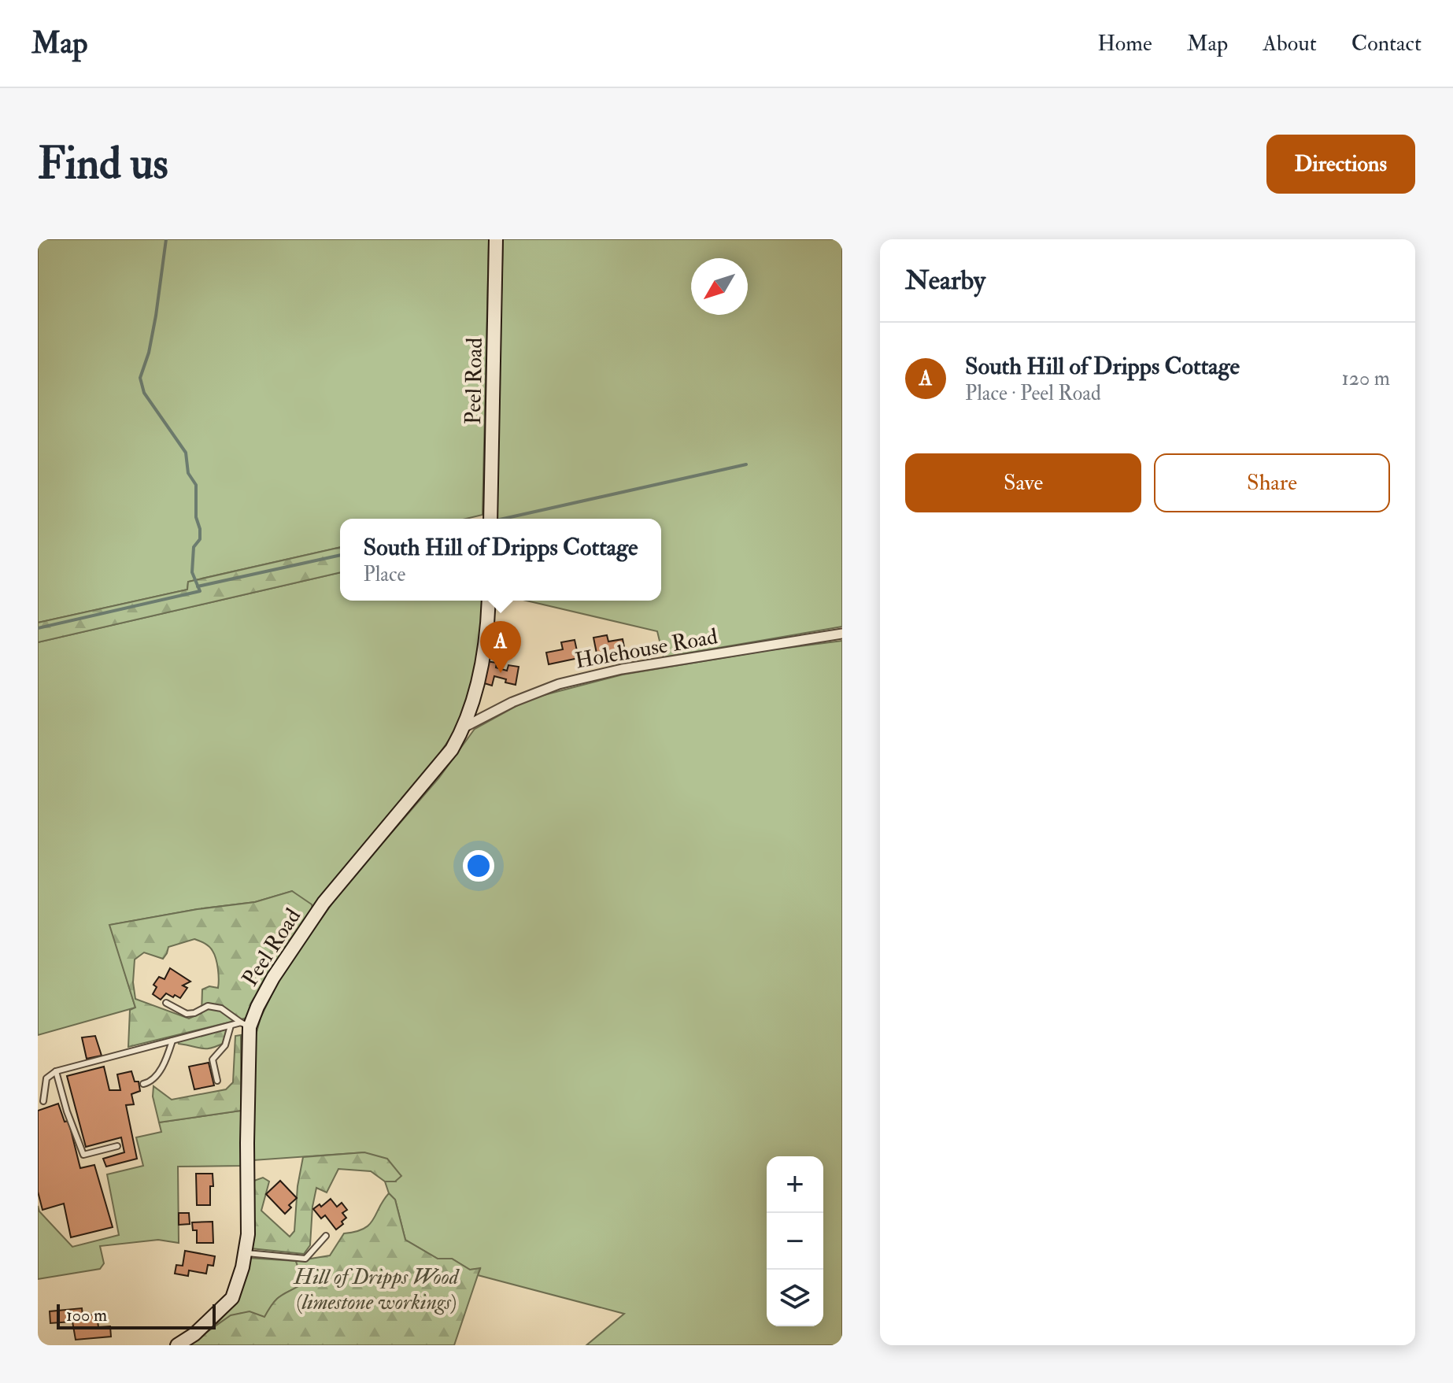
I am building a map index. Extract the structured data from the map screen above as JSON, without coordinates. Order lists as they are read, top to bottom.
{
  "streets": {
    "street": ["Peel Road", "Holehouse Road"]
  },
  "crossings": [
    ["Peel Road", "Holehouse Road"]
  ],
  "parks": ["Hill of Dripps Wood (limestone workings)"],
  "scale_bar": "100 m",
  "north": "bottom left",
  "page": {
    "header": "Map",
    "nav": [
      "Home",
      "Map",
      "About",
      "Contact"
    ],
    "buttons": [
      "Directions",
      ["Save", "Share"]
    ],
    "title": "Find us",
    "heading": "Nearby",
    "list": [
      {
        "mark": "A",
        "name": "South Hill of Dripps Cottage",
        "note": "Place · Peel Road",
        "value": "120 m"
      }
    ],
    "popup": ["South Hill of Dripps Cottage", "Place"],
    "pins": "A",
    "map_buttons": ["+", "−"],
    "scale": "100 m"
  }
}
